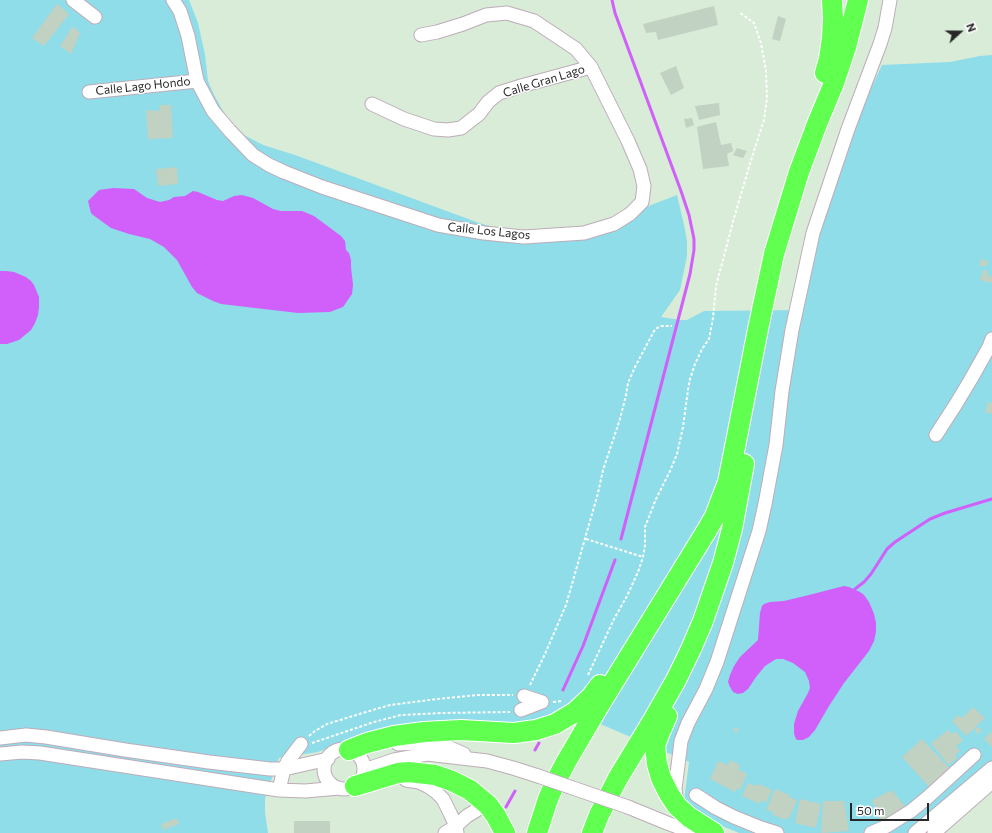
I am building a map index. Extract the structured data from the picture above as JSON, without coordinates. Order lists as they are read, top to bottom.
{
  "streets": {
    "street": ["Calle Gran Lago", "Calle Lago Hondo", "Calle Los Lagos"]
  },
  "crossings": [
    ["Calle Gran Lago", "Calle Los Lagos"],
    ["Calle Lago Hondo", "Calle Los Lagos"]
  ],
  "scale_bar": "50 m",
  "north": "right"
}
